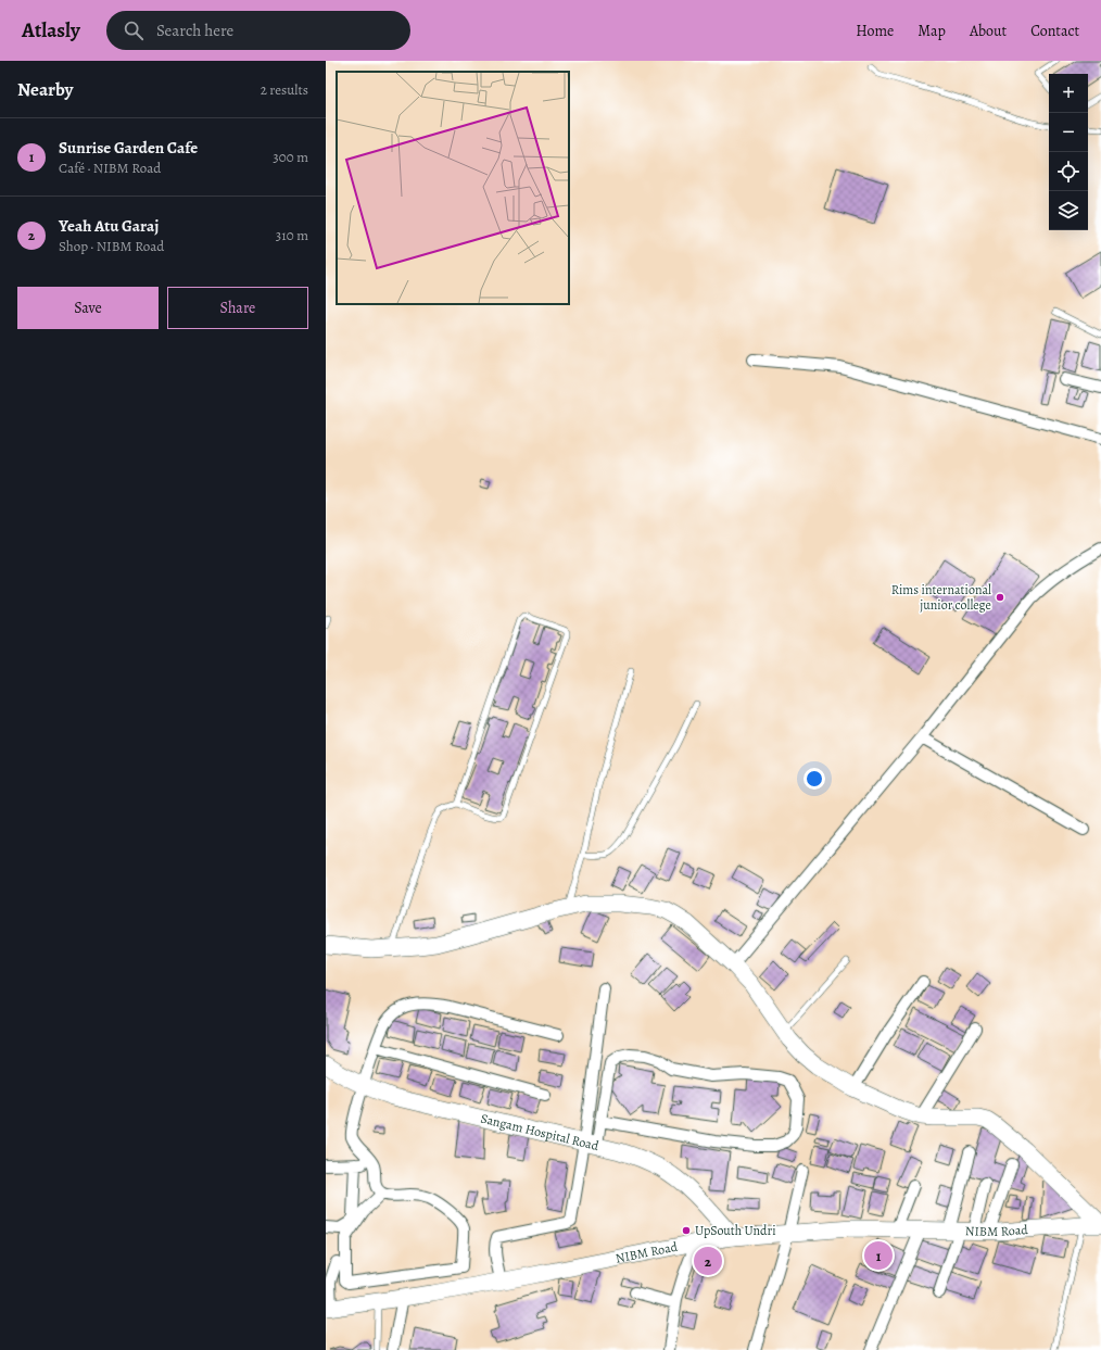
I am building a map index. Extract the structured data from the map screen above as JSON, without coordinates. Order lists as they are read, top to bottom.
{
  "streets": {
    "main road": ["Sangam Hospital Road", "NIBM Road"]
  },
  "crossings": [
    ["Sangam Hospital Road", "NIBM Road"]
  ],
  "places": ["Rims international junior college", "UpSouth Undri"],
  "page": {
    "header": "Atlasly",
    "search": "Search here",
    "nav": [
      "Home",
      "Map",
      "About",
      "Contact"
    ],
    "heading": ["Nearby", "2 results"],
    "map_buttons": ["+", "−"],
    "list": [
      {
        "mark": "1",
        "name": "Sunrise Garden Cafe",
        "note": "Café · NIBM Road",
        "value": "300 m"
      },
      {
        "mark": "2",
        "name": "Yeah Atu Garaj",
        "note": "Shop · NIBM Road",
        "value": "310 m"
      }
    ],
    "buttons": ["Save", "Share"],
    "pins": ["1", "2"]
  }
}
